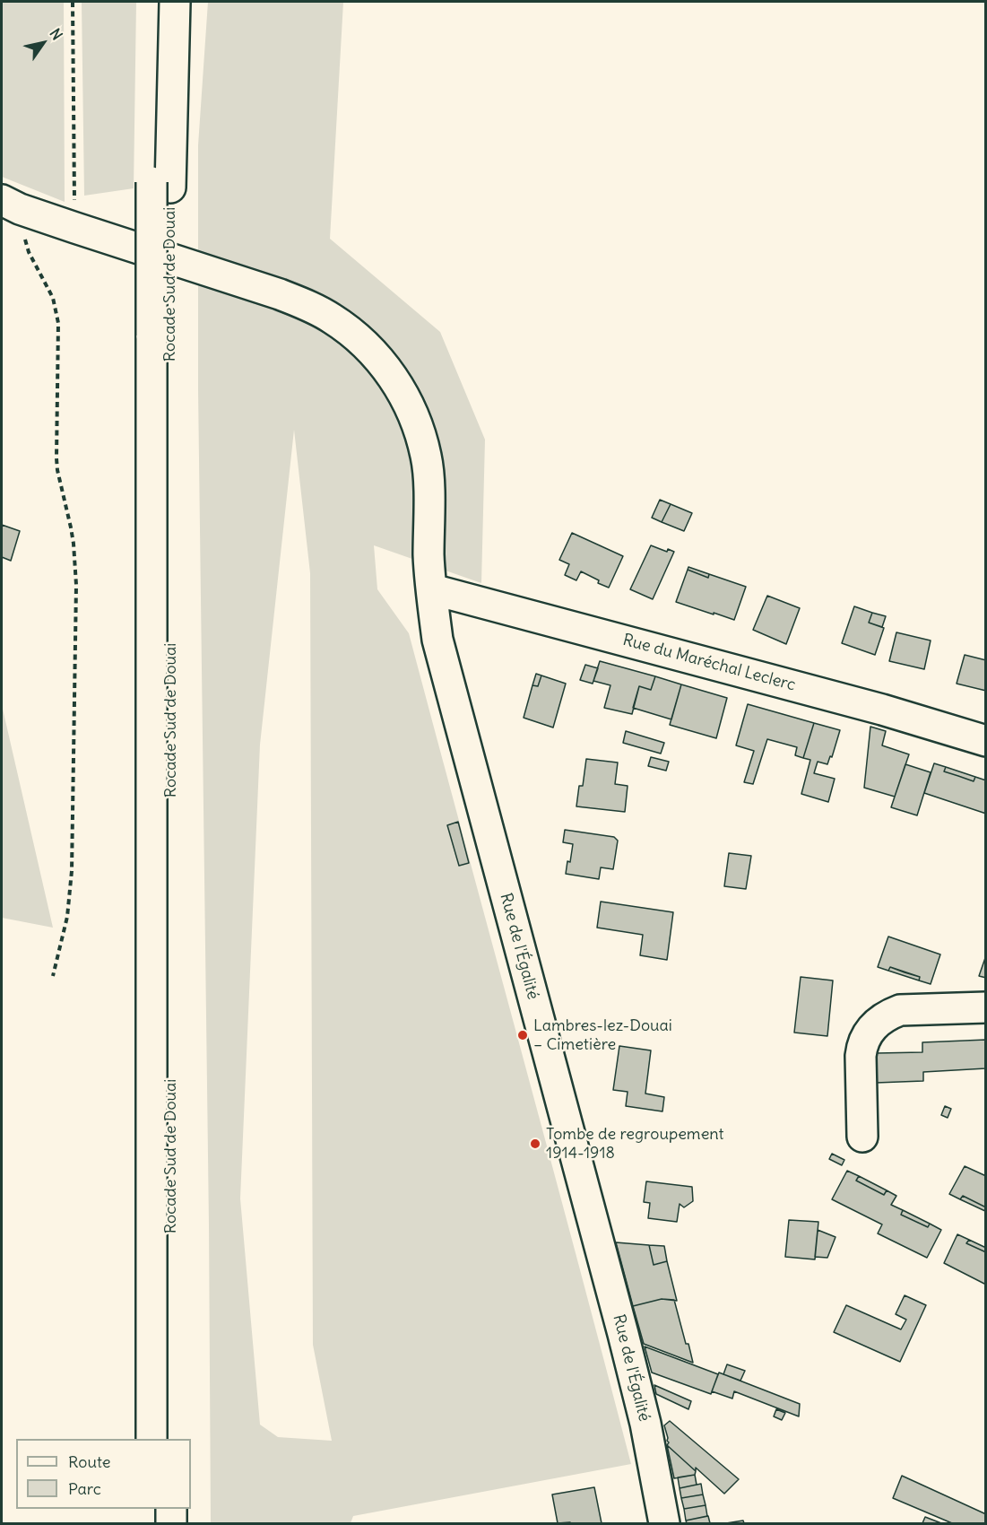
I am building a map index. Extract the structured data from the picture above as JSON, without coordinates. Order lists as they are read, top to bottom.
{
  "streets": {
    "main road": ["Rocade Sud de Douai", "Rue du Maréchal Leclerc", "Rue de l'Égalité"]
  },
  "crossings": [
    ["Rue du Maréchal Leclerc", "Rue de l'Égalité"]
  ],
  "places": ["Lambres-lez-Douai – Cimetière", "Tombe de regroupement 1914-1918"],
  "legend": ["Route", "Parc"],
  "north": "top right"
}
